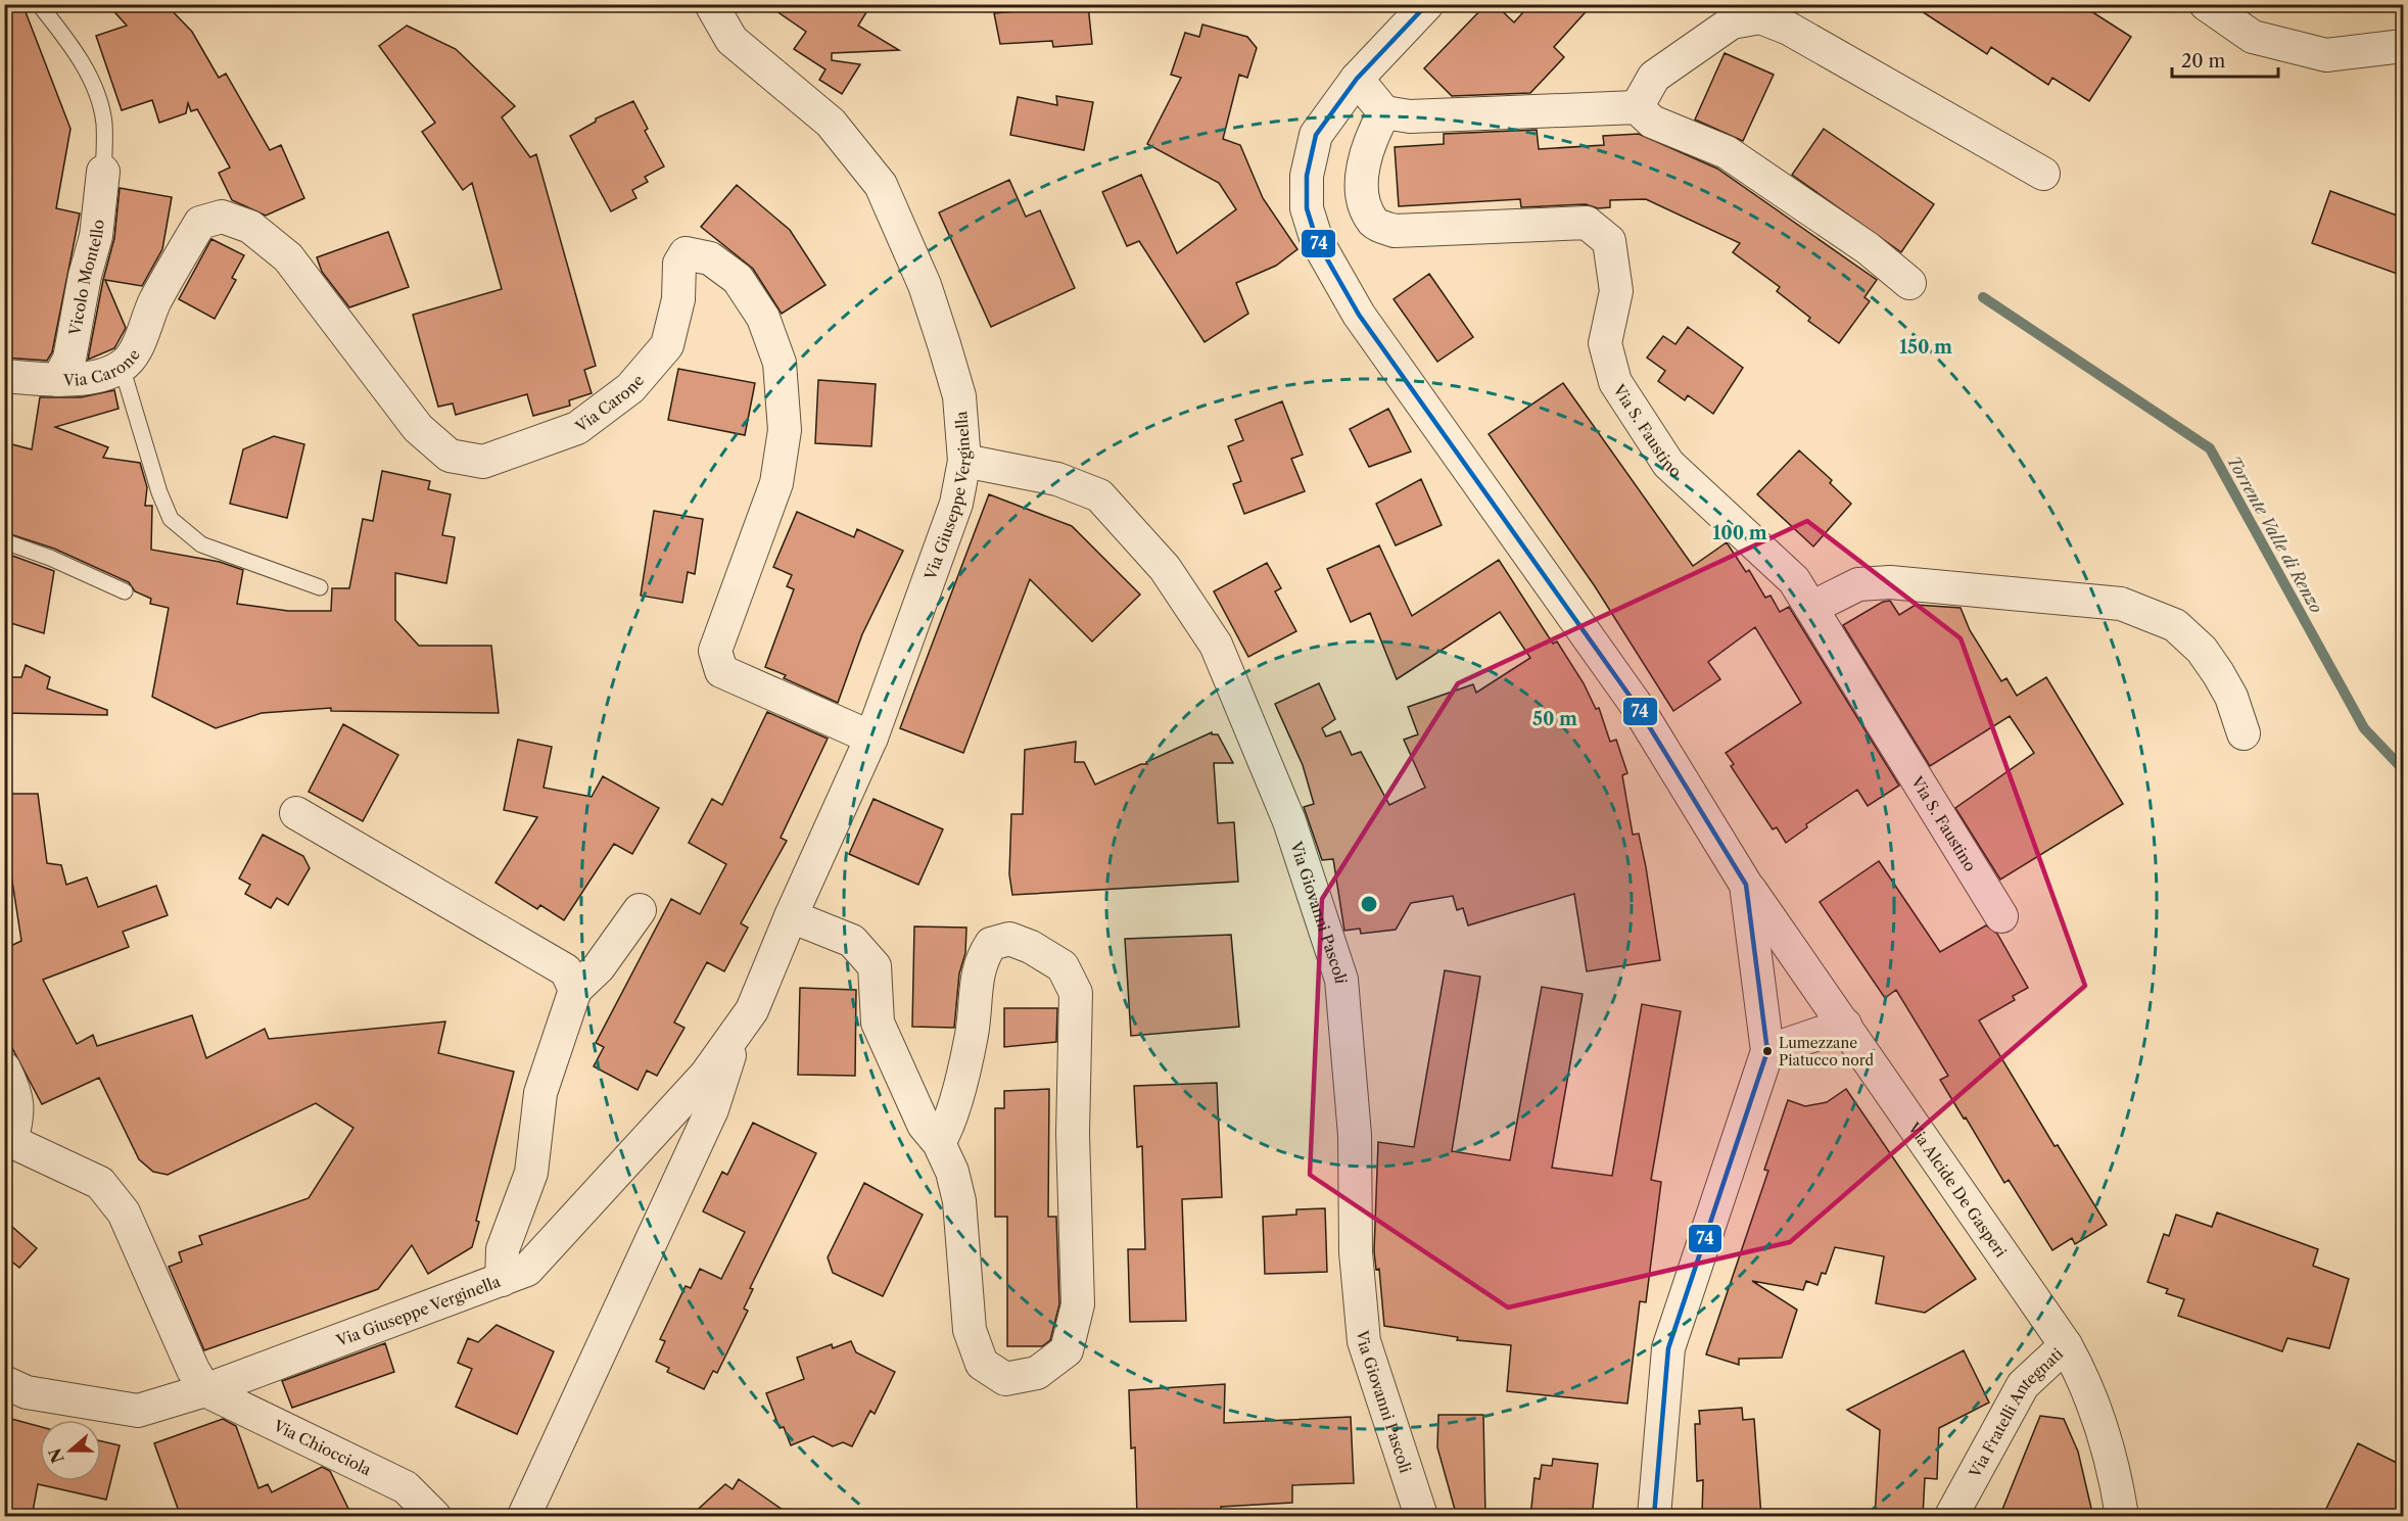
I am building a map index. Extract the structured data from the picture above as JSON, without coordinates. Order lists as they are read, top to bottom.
{
  "streets": {
    "street": [
      "Vicolo Montello",
      "Via Carone",
      "Via S. Faustino",
      "Via Giuseppe Verginella",
      "Via Giovanni Pascoli",
      "Via Alcide De Gasperi",
      "Via Fratelli Antegnati",
      "Via Chiocciola"
    ]
  },
  "crossings": [
    ["Vicolo Montello", "Via Carone"],
    ["Via Carone", "Via Giuseppe Verginella"],
    ["Via Giuseppe Verginella", "Via Giovanni Pascoli"],
    ["Via Giuseppe Verginella", "Via Chiocciola"],
    ["Via Alcide De Gasperi", "Via Fratelli Antegnati"]
  ],
  "water": ["Torrente Valle di Renzo"],
  "places": ["Lumezzane Piatucco nord"],
  "lines": ["transit line 74"],
  "scale_bar": "20 m",
  "north": "left",
  "rings": ["150 m", "100 m", "50 m"]
}
